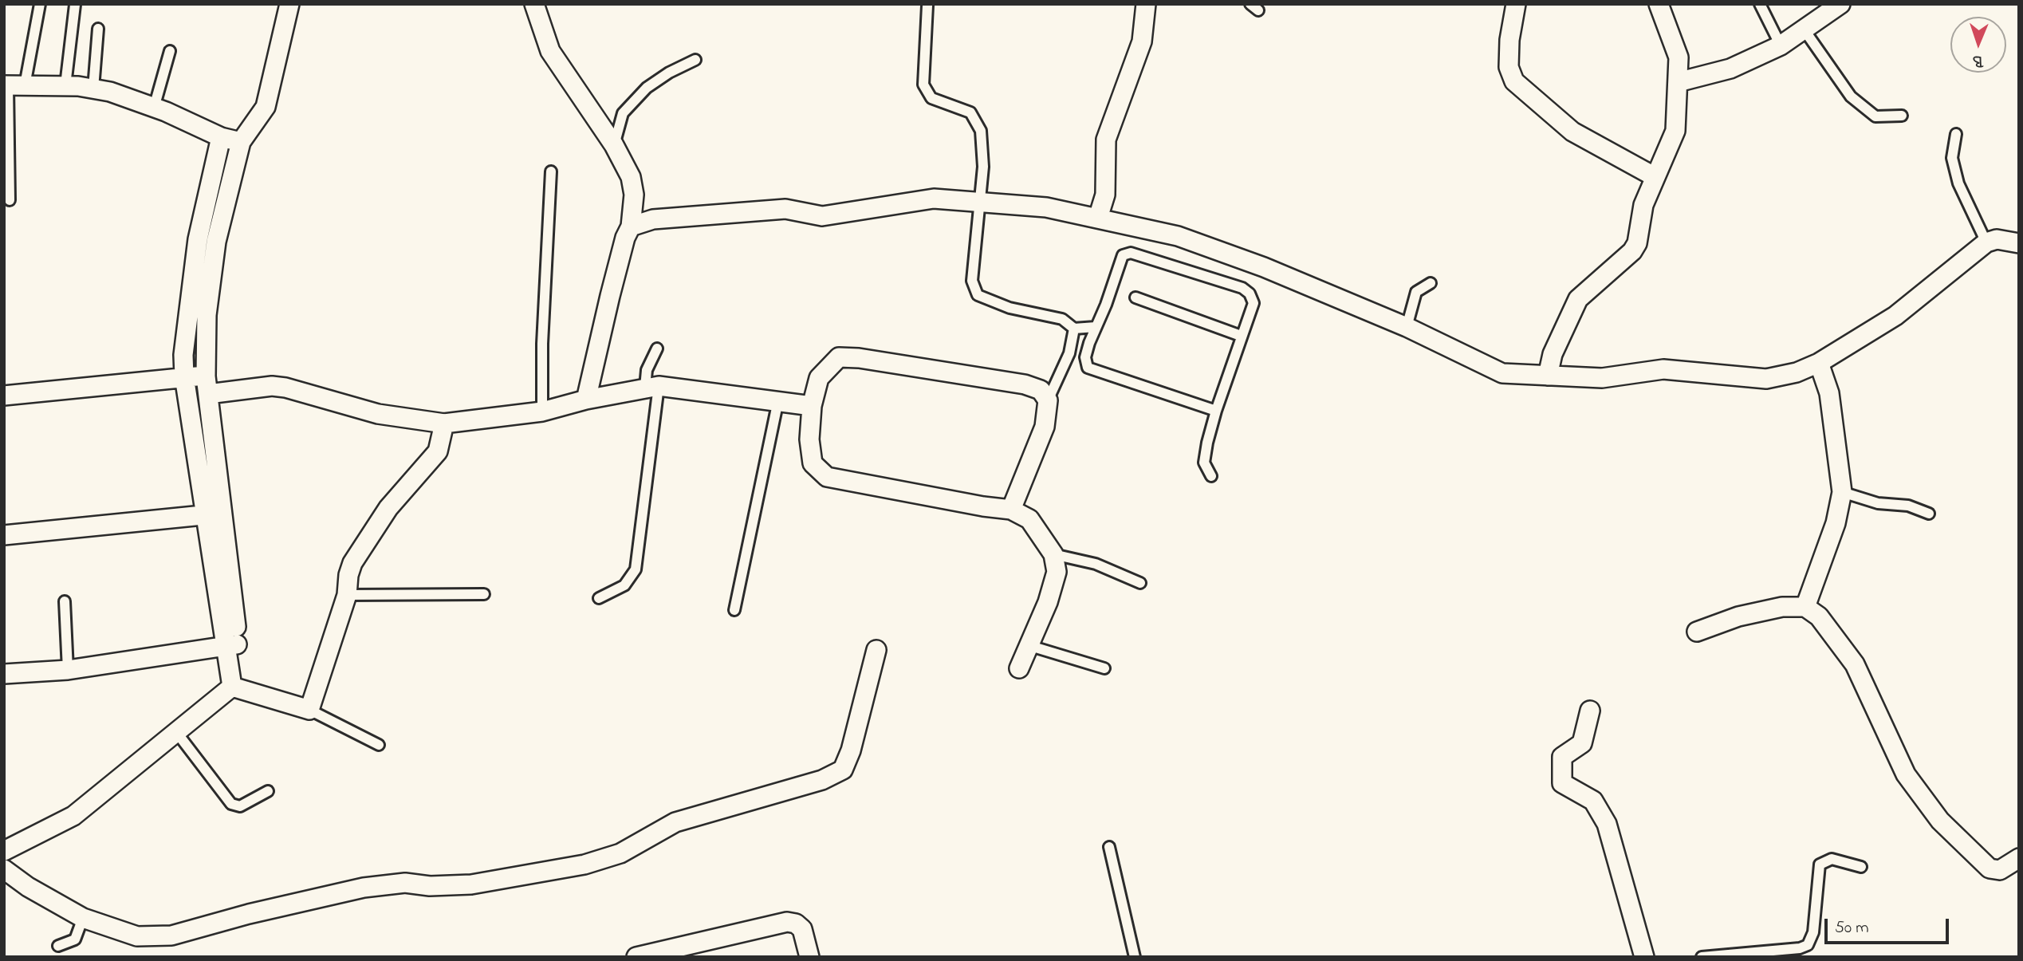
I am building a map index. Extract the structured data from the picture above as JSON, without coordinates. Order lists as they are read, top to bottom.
{
  "scale_bar": "50 m",
  "north": "bottom"
}
